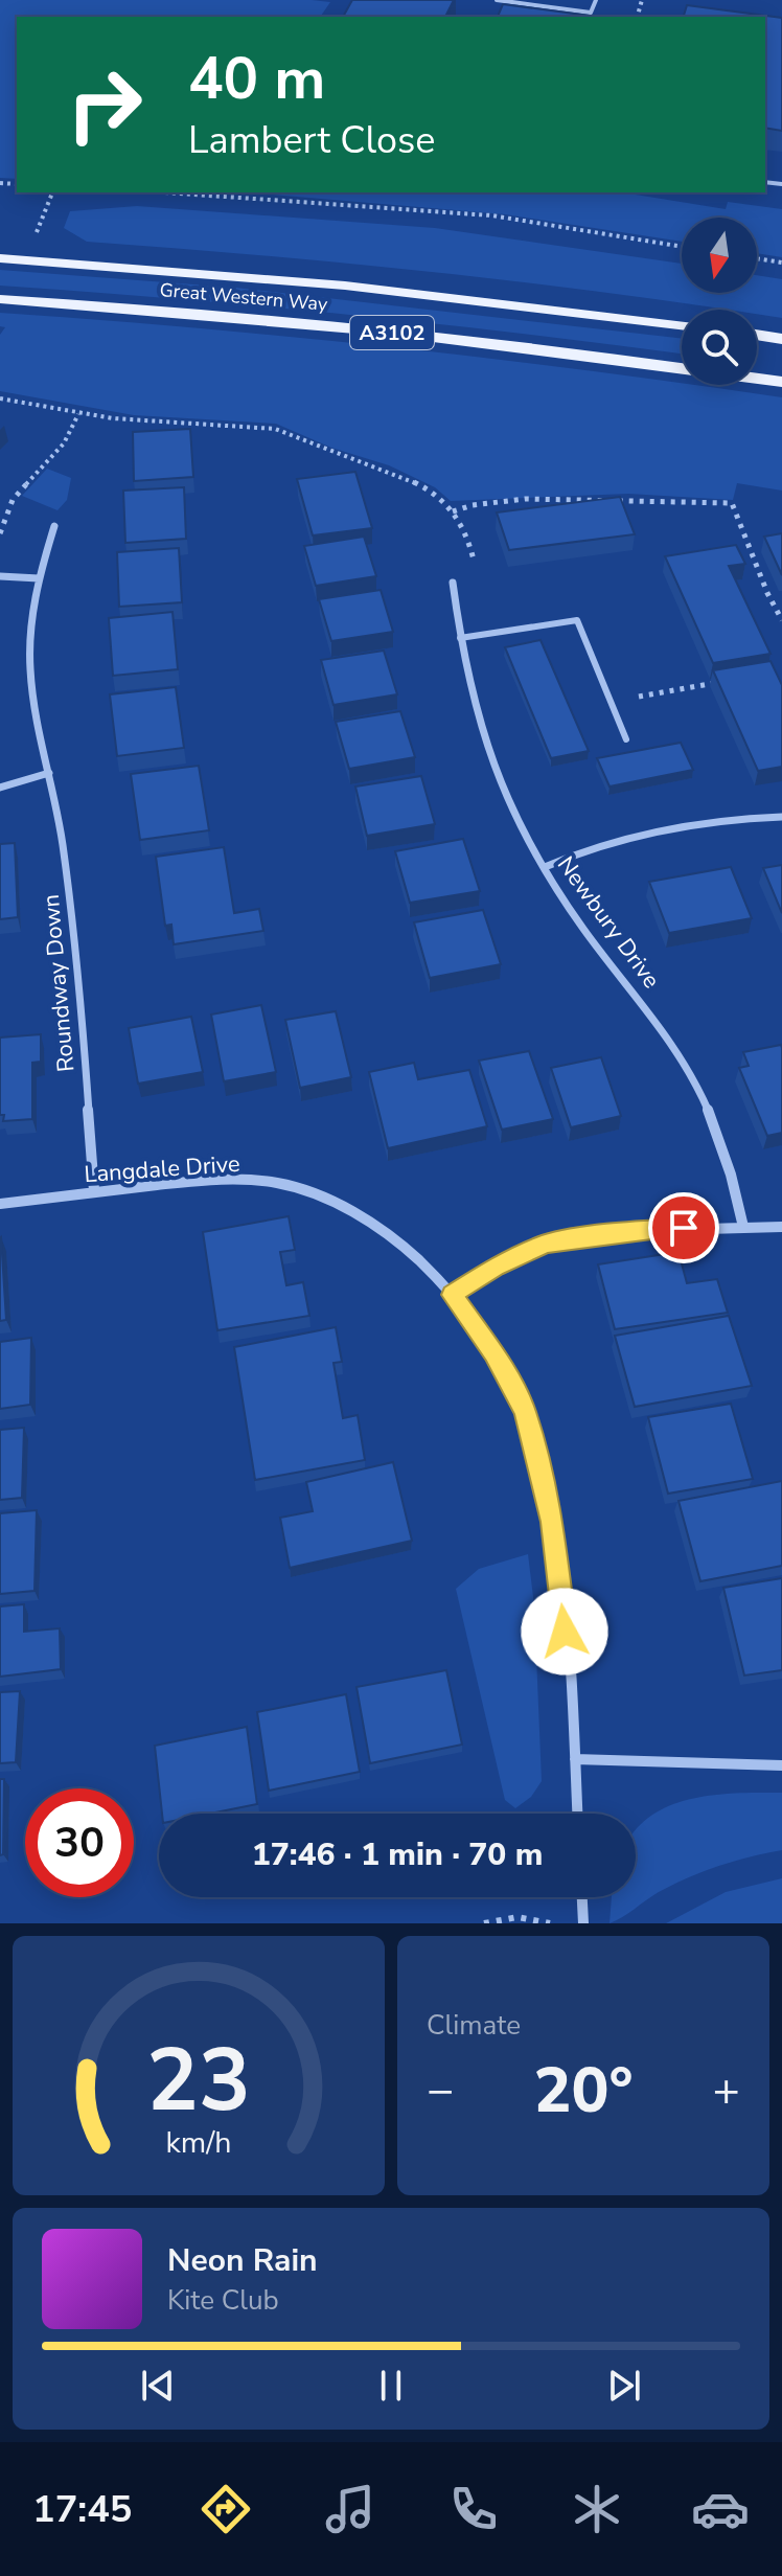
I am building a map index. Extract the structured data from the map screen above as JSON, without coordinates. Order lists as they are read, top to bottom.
{
  "streets": {
    "main road": ["Great Western Way", "A3102"],
    "street": ["Newbury Drive", "Roundway Down", "Langdale Drive"]
  },
  "crossings": [
    ["Roundway Down", "Langdale Drive"]
  ],
  "north": "bottom",
  "page": {
    "turn": ["40 m", "Lambert Close"],
    "limit": "30",
    "trip": "17:46 · 1 min · 70 m",
    "tile": "Climate",
    "heat": ["−", "20°", "+"],
    "song": ["Neon Rain", "Kite Club"],
    "tabs": "17:45",
    "gauge": ["23", "km/h"]
  }
}
